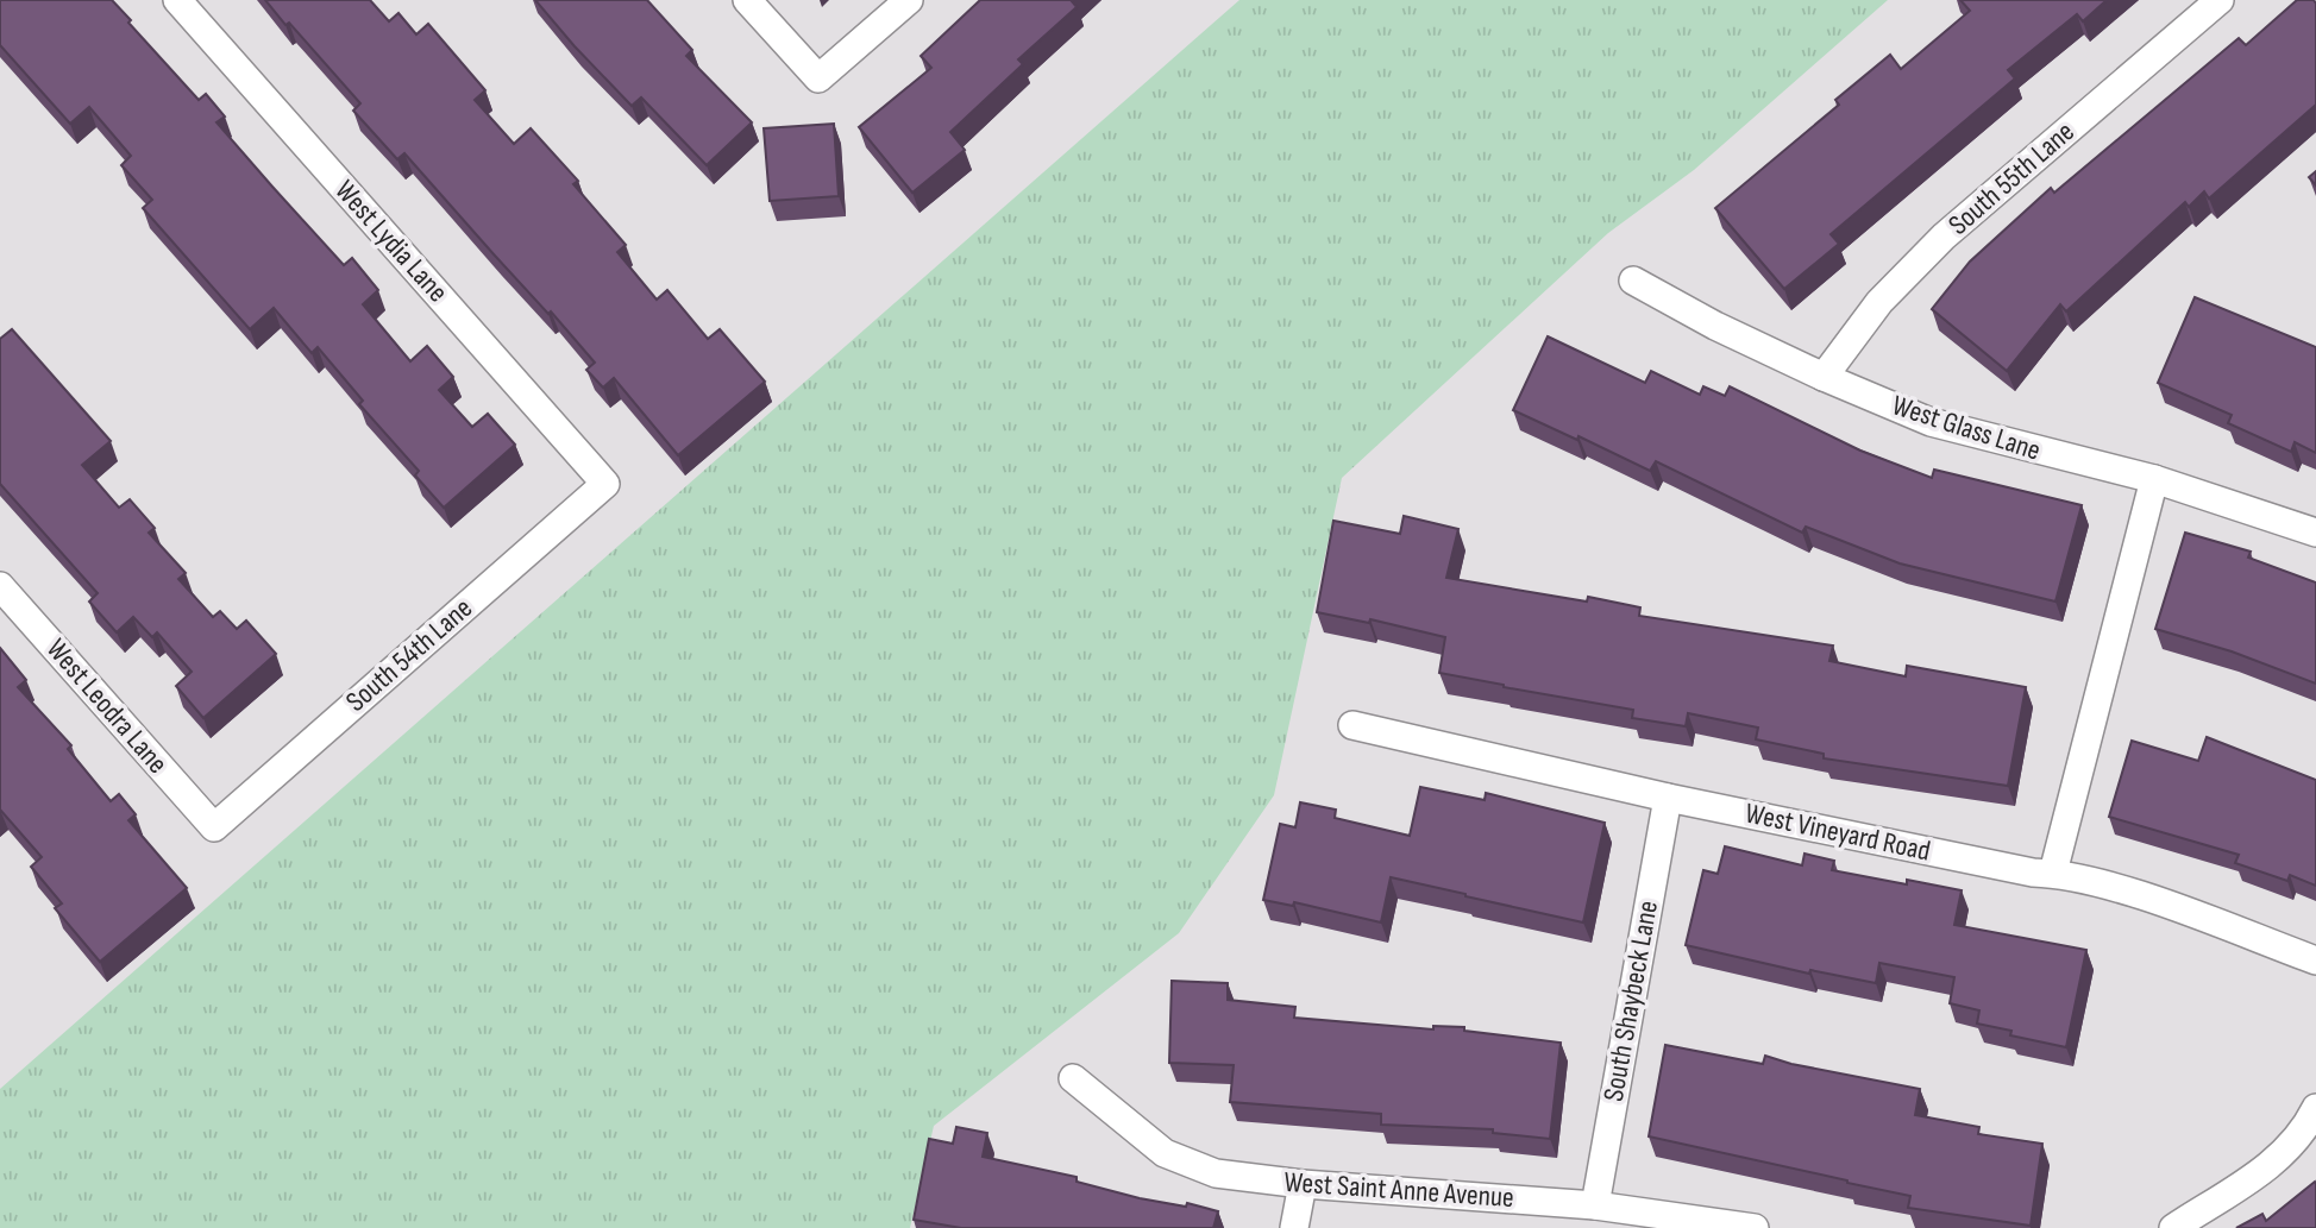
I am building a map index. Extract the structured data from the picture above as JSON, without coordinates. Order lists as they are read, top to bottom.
{
  "streets": {
    "street": [
      "South 55th Lane",
      "West Lydia Lane",
      "West Glass Lane",
      "South 54th Lane",
      "West Leodra Lane",
      "West Vineyard Road",
      "South Shaybeck Lane",
      "West Saint Anne Avenue"
    ]
  },
  "crossings": [
    ["South 55th Lane", "West Glass Lane"],
    ["West Lydia Lane", "South 54th Lane"],
    ["South 54th Lane", "West Leodra Lane"],
    ["West Vineyard Road", "South Shaybeck Lane"],
    ["South Shaybeck Lane", "West Saint Anne Avenue"]
  ]
}
